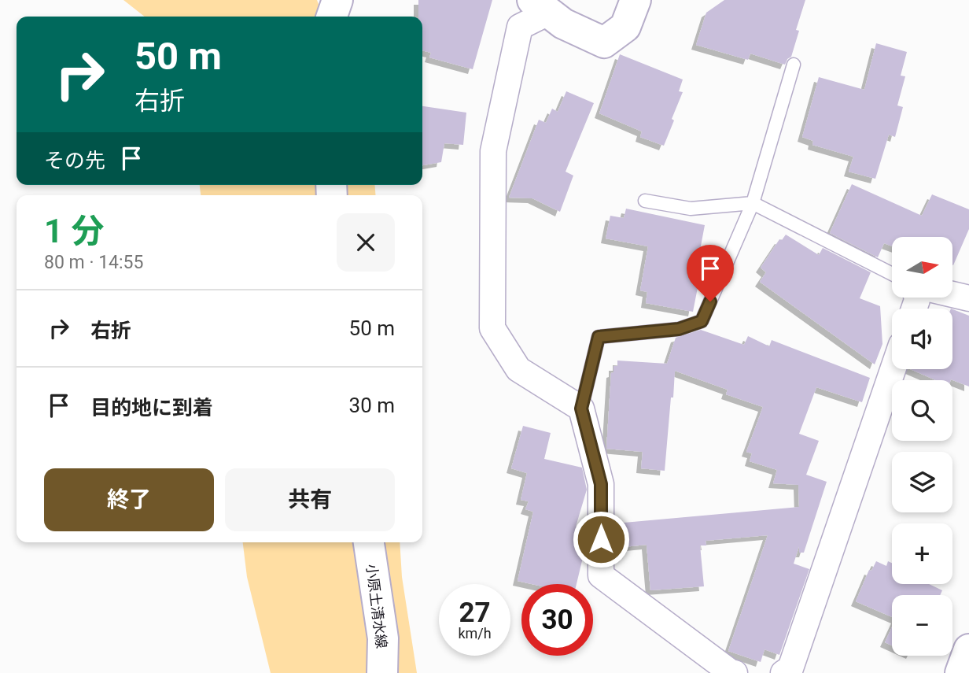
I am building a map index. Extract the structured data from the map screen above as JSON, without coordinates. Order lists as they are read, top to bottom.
{
  "streets": {
    "main road": ["小原土清水線"]
  },
  "north": "right",
  "page": {
    "turn": ["50 m", "右折"],
    "then": "その先",
    "heading": ["1 分", "80 m · 14:55"],
    "map_buttons": ["+", "−"],
    "list": [
      {
        "name": "右折",
        "value": "50 m"
      },
      {
        "name": "目的地に到着",
        "value": "30 m"
      }
    ],
    "buttons": ["終了", "共有"],
    "speed": "27 km/h",
    "limit": "30"
  }
}
